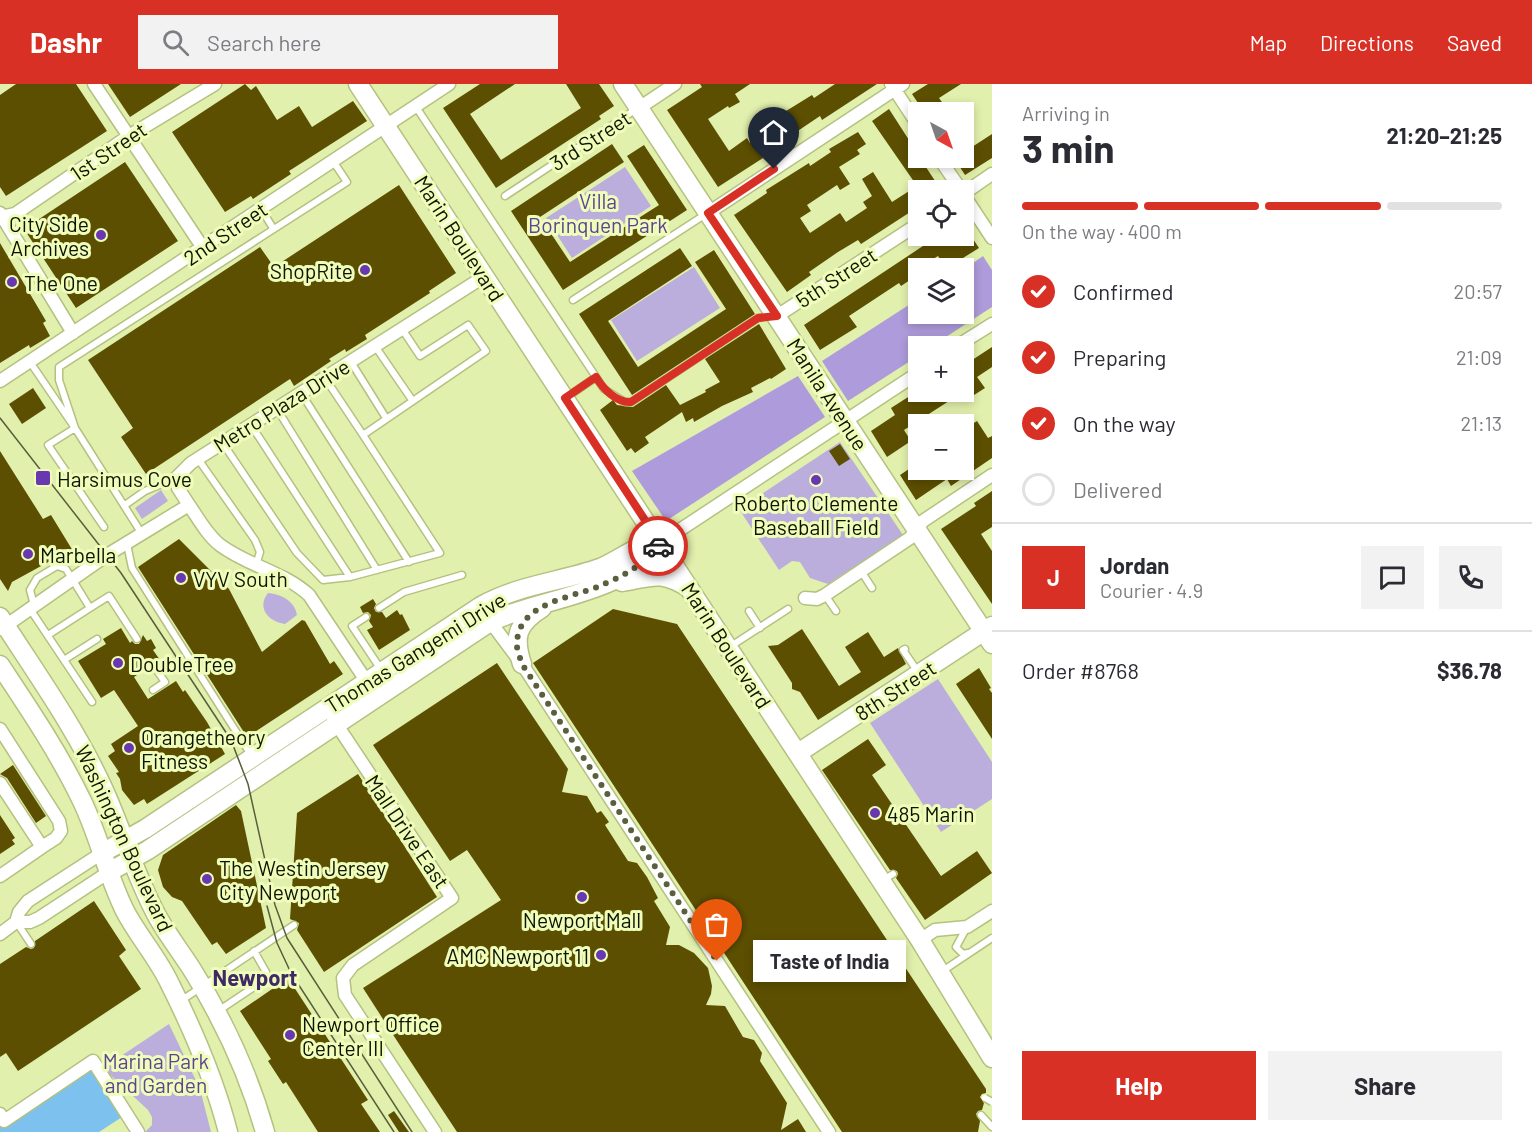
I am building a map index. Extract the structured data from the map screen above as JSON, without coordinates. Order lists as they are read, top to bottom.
{
  "streets": {
    "street": [
      "3rd Street",
      "1st Street",
      "2nd Street",
      "Marin Boulevard",
      "5th Street",
      "Manila Avenue",
      "Metro Plaza Drive",
      "Thomas Gangemi Drive",
      "8th Street",
      "Mall Drive East",
      "Washington Boulevard"
    ]
  },
  "crossings": [
    ["3rd Street", "Manila Avenue"],
    ["2nd Street", "Marin Boulevard"],
    ["Marin Boulevard", "Metro Plaza Drive"],
    ["Marin Boulevard", "Thomas Gangemi Drive"],
    ["Marin Boulevard", "8th Street"],
    ["5th Street", "Manila Avenue"],
    ["Manila Avenue", "8th Street"],
    ["Thomas Gangemi Drive", "Mall Drive East"],
    ["Thomas Gangemi Drive", "Washington Boulevard"]
  ],
  "districts": ["Newport"],
  "parks": ["Villa Borinquen Park", "Marina Park and Garden"],
  "places": {
    "other": [
      "City Side Archives",
      "ShopRite",
      "The One",
      "Roberto Clemente Baseball Field",
      "Marbella",
      "VYV South",
      "DoubleTree",
      "Orangetheory Fitness",
      "485 Marin",
      "The Westin Jersey City Newport",
      "Newport Mall",
      "AMC Newport 11",
      "Taste of India",
      "Newport Office Center III"
    ],
    "transit": ["Harsimus Cove"]
  },
  "north": "bottom right",
  "page": {
    "header": "Dashr",
    "search": "Search here",
    "nav": ["Map", "Directions", "Saved"],
    "heading": ["3 min", "Arriving in", "21:20–21:25"],
    "panel": [
      "Jordan",
      "Courier · 4.9",
      "Order #8768",
      "$36.78"
    ],
    "map_buttons": ["+", "−"],
    "bar": "On the way · 400 m",
    "list": [
      ["Confirmed", "20:57"],
      ["Preparing", "21:09"],
      ["On the way", "21:13"],
      "Delivered"
    ],
    "round": "J",
    "bubble": "Taste of India",
    "buttons": ["Help", "Share"]
  }
}
